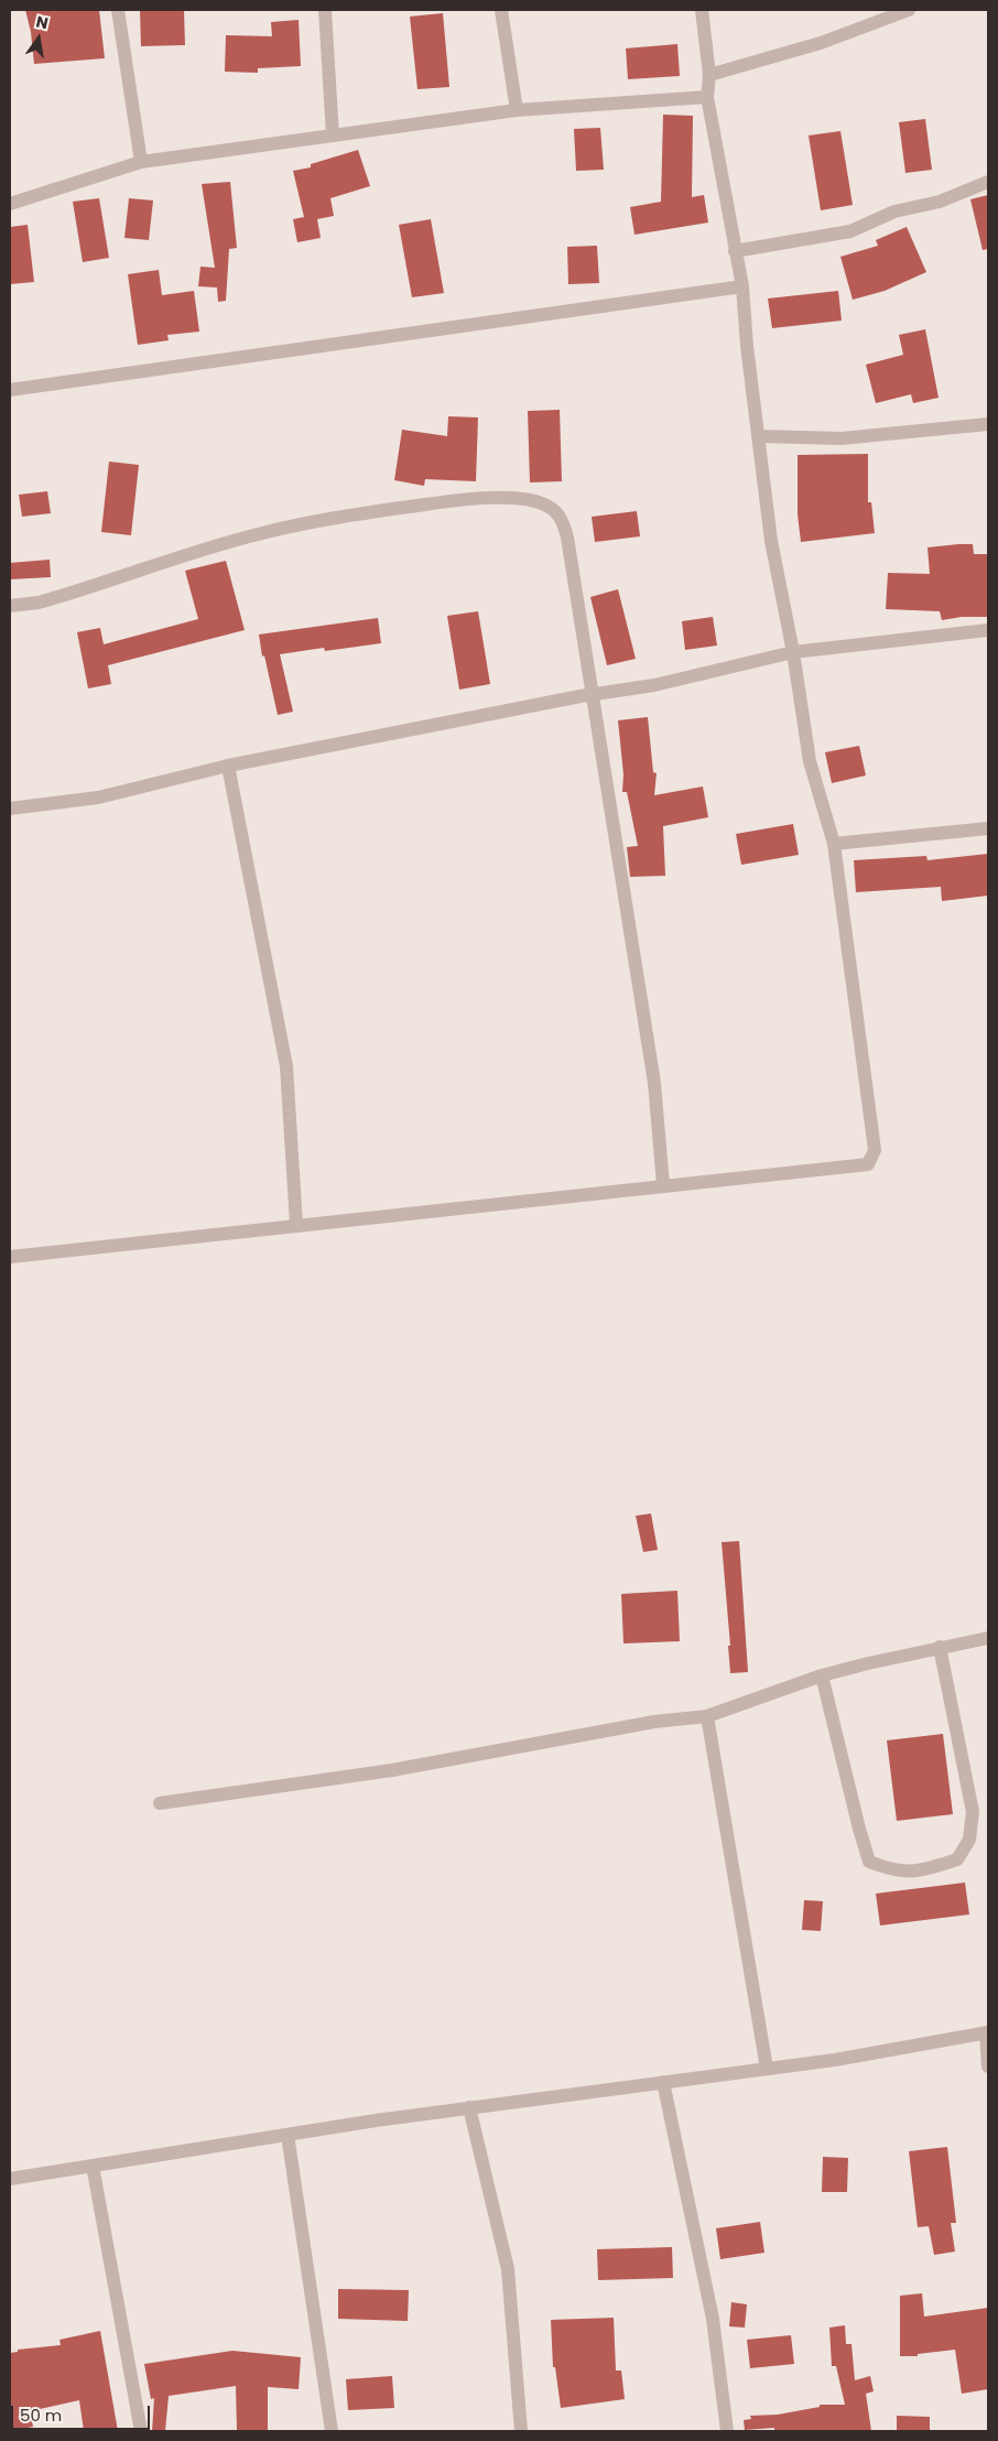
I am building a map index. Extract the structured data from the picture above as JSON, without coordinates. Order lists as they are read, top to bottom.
{
  "scale_bar": "50 m",
  "north": "top"
}
